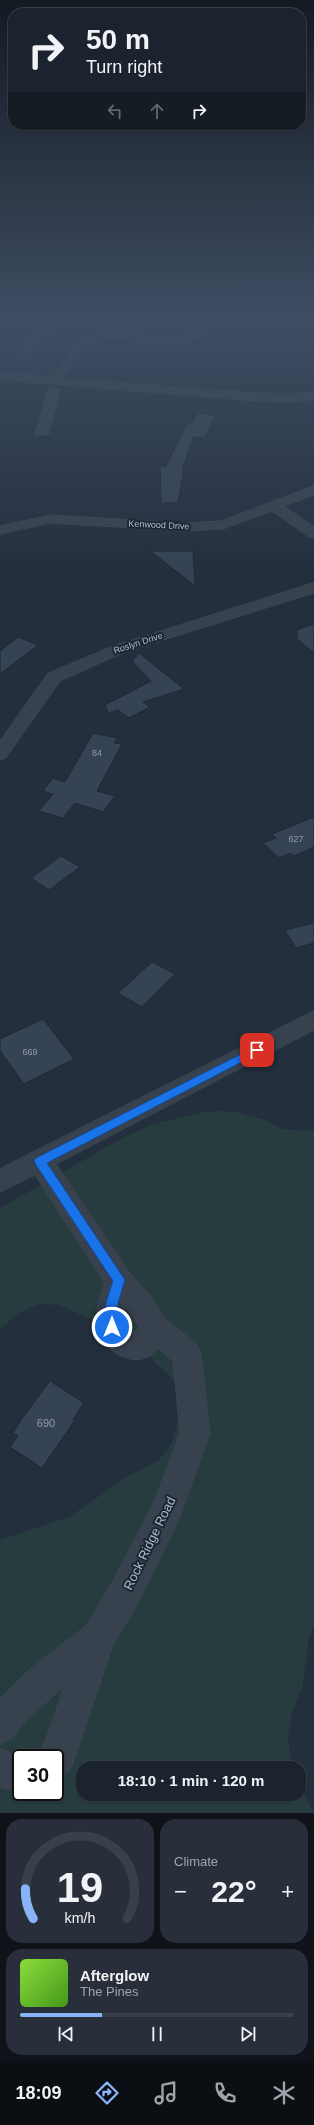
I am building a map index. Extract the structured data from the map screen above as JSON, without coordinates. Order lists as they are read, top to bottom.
{
  "streets": {
    "street": ["Kenwood Drive", "Roslyn Drive", "Rock Ridge Road"]
  },
  "house_numbers": [
    "84",
    "627",
    "669",
    "690"
  ],
  "page": {
    "turn": ["50 m", "Turn right"],
    "limit": "30",
    "trip": "18:10 · 1 min · 120 m",
    "tile": "Climate",
    "heat": ["−", "22°", "+"],
    "song": ["Afterglow", "The Pines"],
    "tabs": "18:09",
    "gauge": ["19", "km/h"]
  }
}
